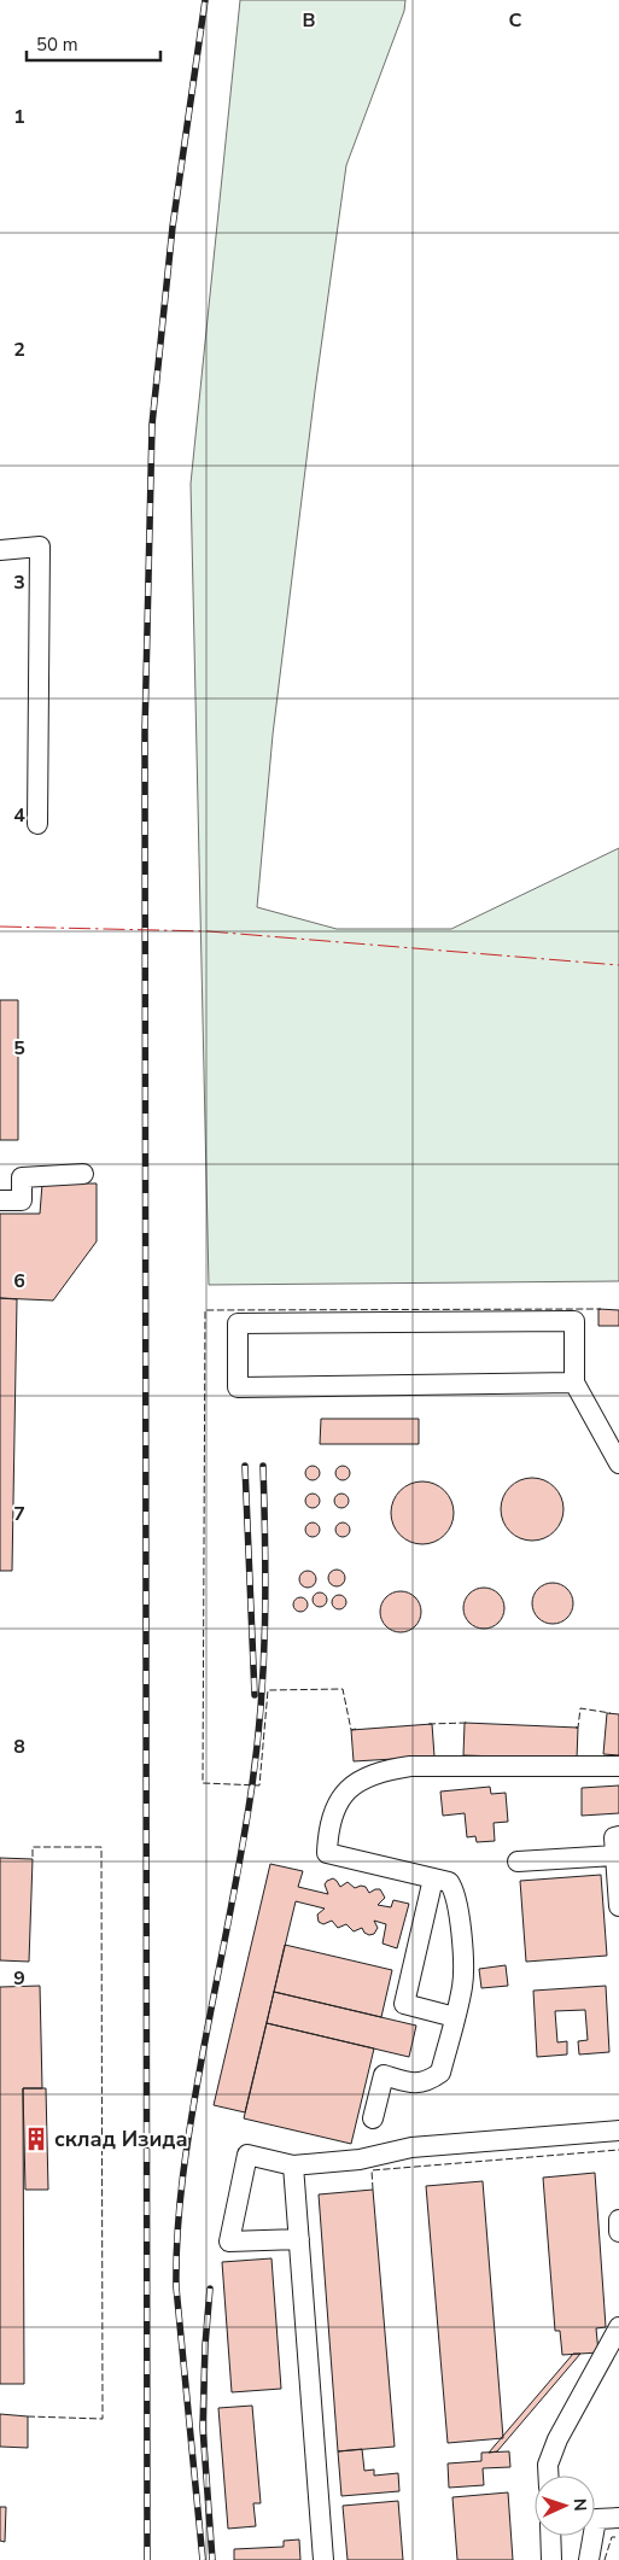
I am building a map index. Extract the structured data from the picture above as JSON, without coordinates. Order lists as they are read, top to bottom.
{
  "places": {
    "building": ["склад Изида"]
  },
  "scale_bar": "50 m",
  "north": "right",
  "grid": {
    "columns": ["B", "C"],
    "rows": [
      "1",
      "2",
      "3",
      "4",
      "5",
      "6",
      "7",
      "8",
      "9"
    ]
  }
}
